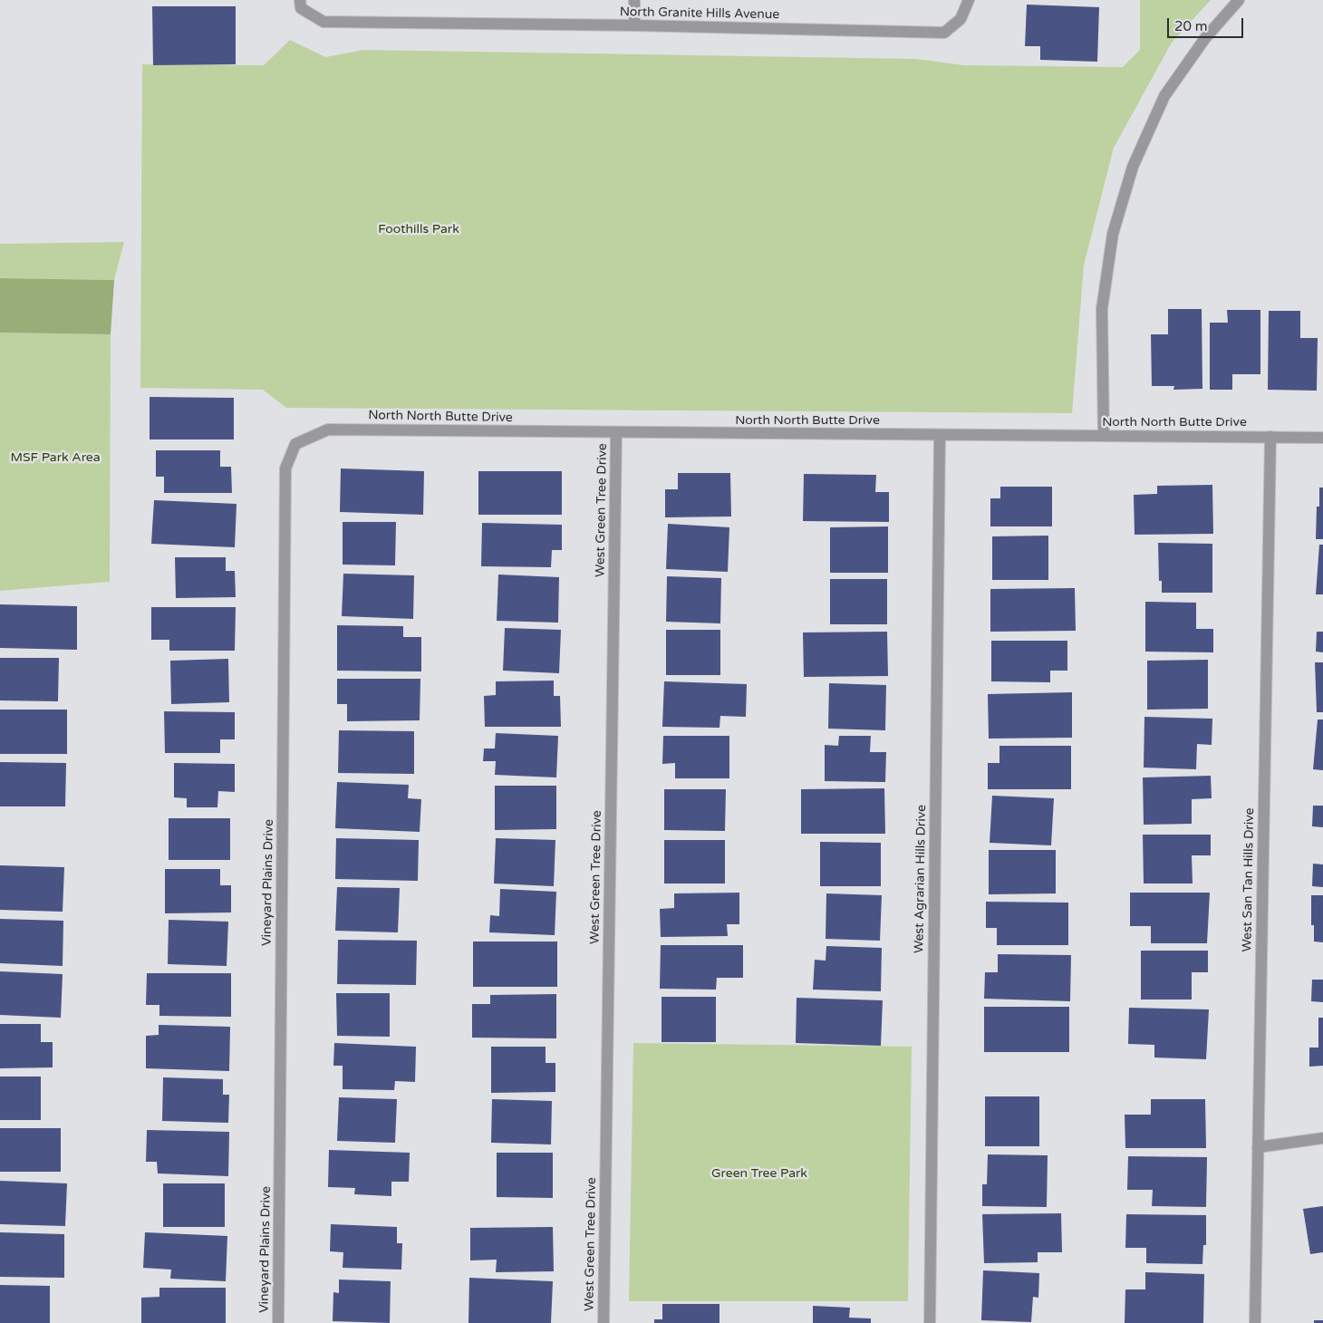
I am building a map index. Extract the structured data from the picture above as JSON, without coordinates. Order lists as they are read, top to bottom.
{
  "streets": {
    "street": [
      "North Granite Hills Avenue",
      "North North Butte Drive",
      "West Green Tree Drive",
      "West Agrarian Hills Drive",
      "West San Tan Hills Drive",
      "Vineyard Plains Drive"
    ]
  },
  "crossings": [
    ["North North Butte Drive", "West Green Tree Drive"],
    ["North North Butte Drive", "West Agrarian Hills Drive"],
    ["North North Butte Drive", "West San Tan Hills Drive"],
    ["North North Butte Drive", "Vineyard Plains Drive"]
  ],
  "parks": ["Foothills Park", "MSF Park Area", "Green Tree Park"],
  "scale_bar": "20 m"
}
